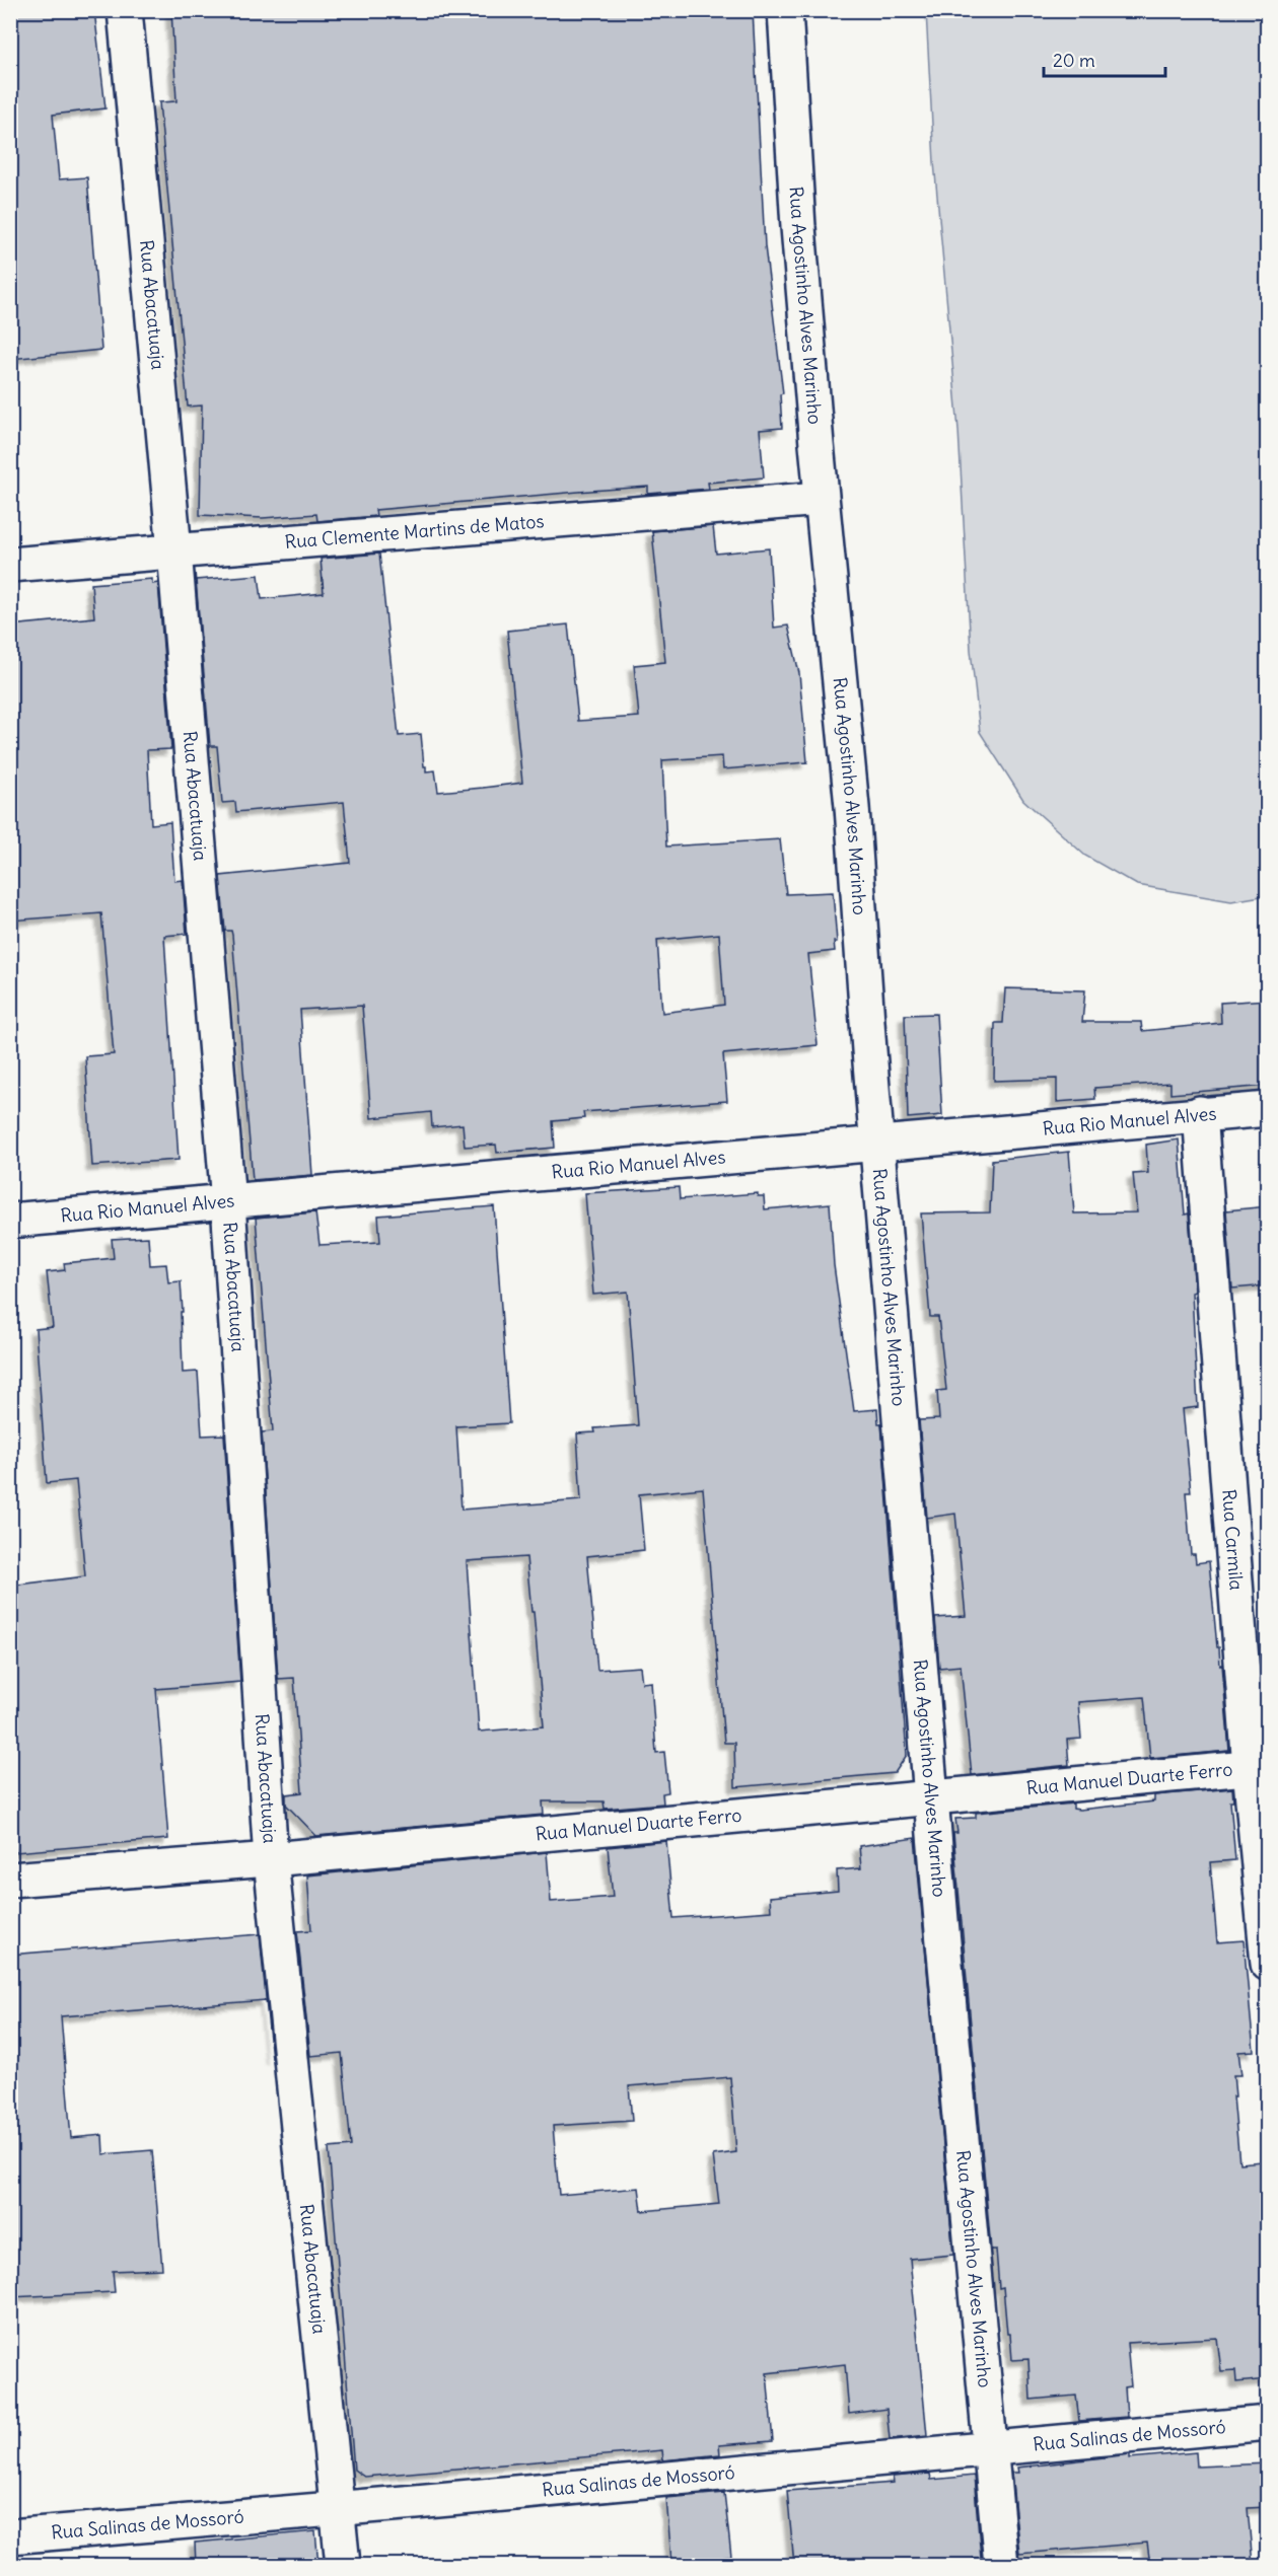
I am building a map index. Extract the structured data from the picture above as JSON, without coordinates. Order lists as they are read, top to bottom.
{
  "streets": {
    "street": [
      "Rua Abacatuaja",
      "Rua Agostinho Alves Marinho",
      "Rua Clemente Martins de Matos",
      "Rua Rio Manuel Alves",
      "Rua Carmila",
      "Rua Manuel Duarte Ferro",
      "Rua Salinas de Mossoró"
    ]
  },
  "crossings": [
    ["Rua Abacatuaja", "Rua Clemente Martins de Matos"],
    ["Rua Abacatuaja", "Rua Rio Manuel Alves"],
    ["Rua Abacatuaja", "Rua Manuel Duarte Ferro"],
    ["Rua Abacatuaja", "Rua Salinas de Mossoró"],
    ["Rua Agostinho Alves Marinho", "Rua Clemente Martins de Matos"],
    ["Rua Agostinho Alves Marinho", "Rua Rio Manuel Alves"],
    ["Rua Agostinho Alves Marinho", "Rua Manuel Duarte Ferro"],
    ["Rua Agostinho Alves Marinho", "Rua Salinas de Mossoró"],
    ["Rua Rio Manuel Alves", "Rua Carmila"],
    ["Rua Carmila", "Rua Manuel Duarte Ferro"]
  ],
  "scale_bar": "20 m"
}
